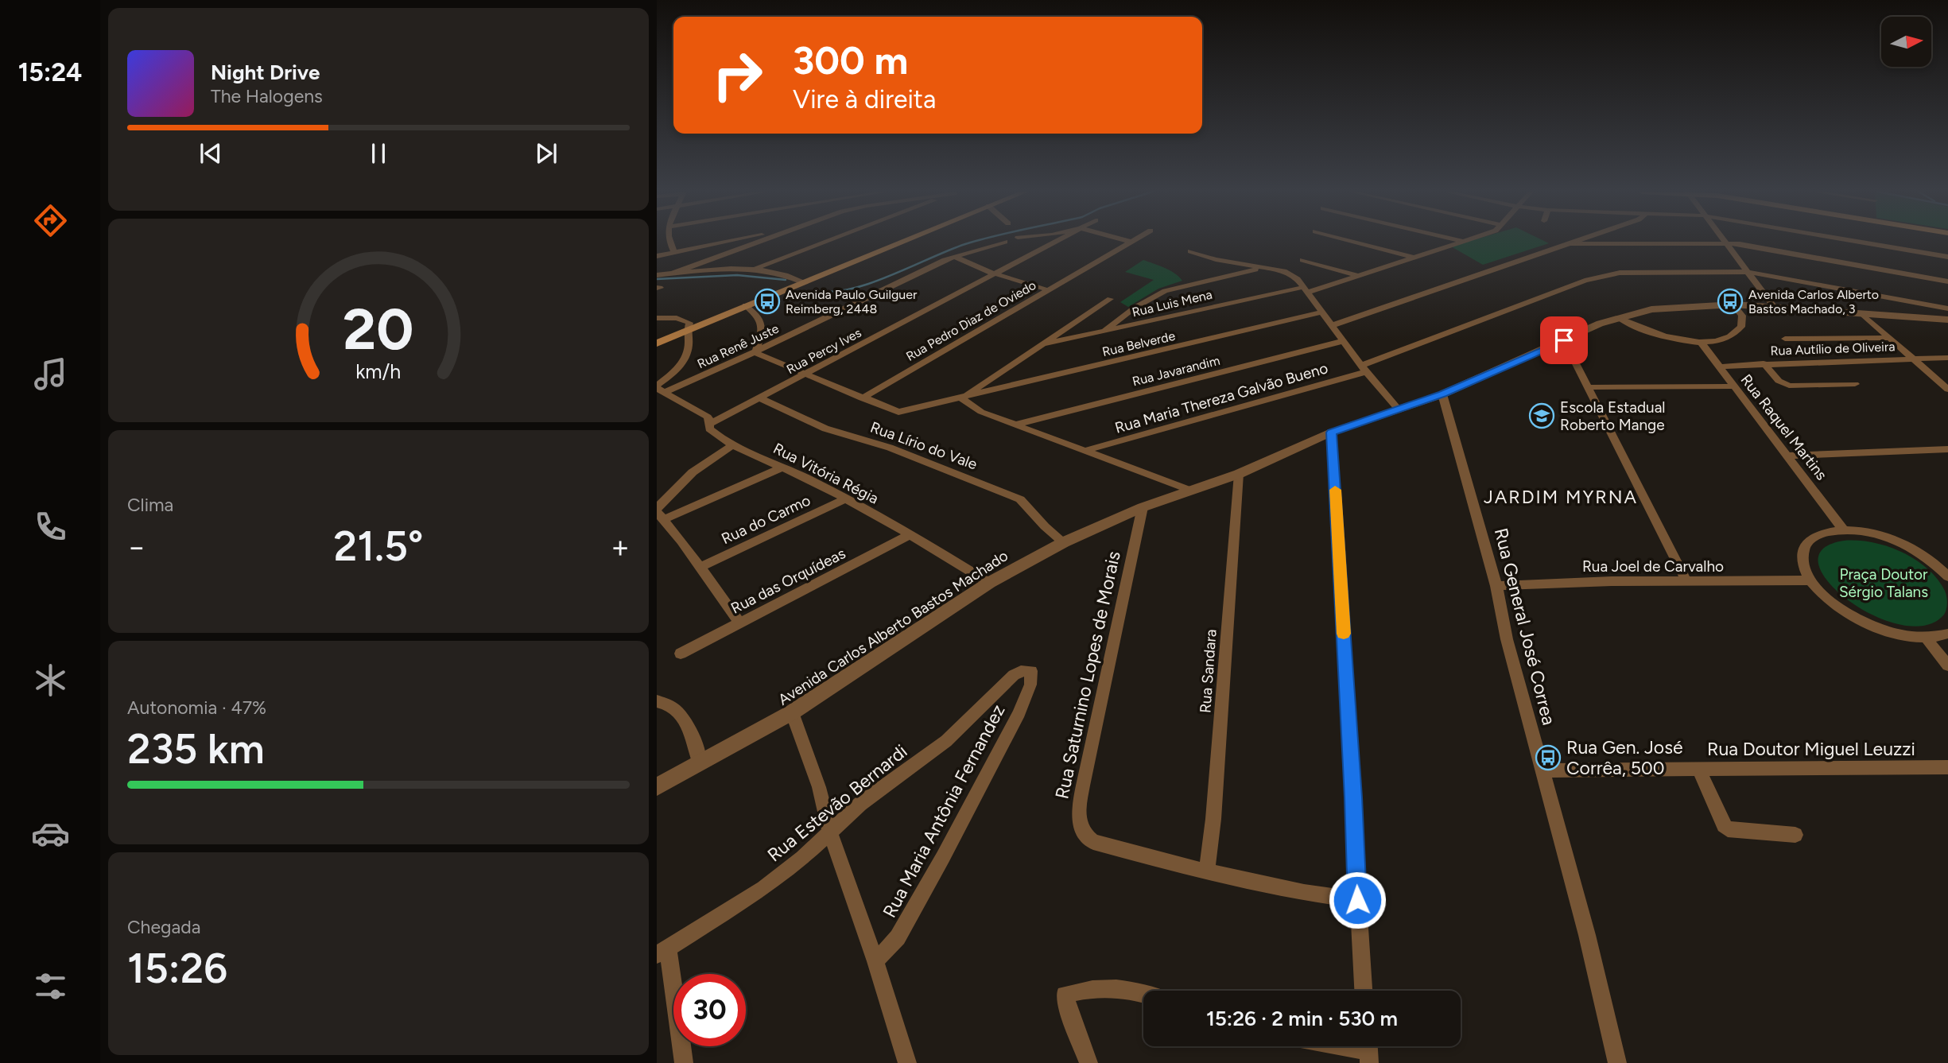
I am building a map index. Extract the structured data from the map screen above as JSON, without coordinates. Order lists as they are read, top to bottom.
{
  "streets": {
    "street": [
      "Rua Luis Mena",
      "Rua Pedro Diaz de Oviedo",
      "Rua Belverde",
      "Rua Renê Juste",
      "Rua Autílio de Oliveira",
      "Rua Percy Ives",
      "Rua Javarandim",
      "Rua Maria Thereza Galvão Bueno",
      "Rua Raquel Martins",
      "Rua Lírio do Vale",
      "Rua Vitória Régia",
      "Rua do Carmo",
      "Rua Joel de Carvalho",
      "Rua das Orquídeas",
      "Rua General José Correa",
      "Avenida Carlos Alberto Bastos Machado",
      "Rua Sandara",
      "Rua Saturnino Lopes de Morais",
      "Rua Doutor Miguel Leuzzi",
      "Rua Estevão Bernardi",
      "Rua Maria Antônia Fernandez"
    ]
  },
  "crossings": [
    ["Rua Pedro Diaz de Oviedo", "Rua Belverde"],
    ["Rua Belverde", "Rua Renê Juste"],
    ["Rua Belverde", "Rua Percy Ives"],
    ["Rua Renê Juste", "Rua Vitória Régia"],
    ["Rua Autílio de Oliveira", "Rua Raquel Martins"],
    ["Rua Percy Ives", "Rua Lírio do Vale"],
    ["Rua Percy Ives", "Rua Vitória Régia"],
    ["Rua Maria Thereza Galvão Bueno", "Avenida Carlos Alberto Bastos Machado"],
    ["Rua Lírio do Vale", "Avenida Carlos Alberto Bastos Machado"],
    ["Rua Vitória Régia", "Rua do Carmo"],
    ["Rua Vitória Régia", "Rua das Orquídeas"],
    ["Rua Vitória Régia", "Avenida Carlos Alberto Bastos Machado"],
    ["Rua Joel de Carvalho", "Rua General José Correa"],
    ["Rua General José Correa", "Avenida Carlos Alberto Bastos Machado"],
    ["Rua General José Correa", "Rua Doutor Miguel Leuzzi"],
    ["Avenida Carlos Alberto Bastos Machado", "Rua Sandara"],
    ["Avenida Carlos Alberto Bastos Machado", "Rua Saturnino Lopes de Morais"],
    ["Rua Sandara", "Rua Saturnino Lopes de Morais"],
    ["Rua Estevão Bernardi", "Rua Maria Antônia Fernandez"]
  ],
  "districts": ["JARDIM MYRNA"],
  "parks": ["Praça Doutor Sérgio Talans"],
  "places": {
    "bus stop": ["Avenida Paulo Guilguer Reimberg, 2448", "Avenida Carlos Alberto Bastos Machado, 3", "Rua Gen. José Corrêa, 500"],
    "school or university": ["Escola Estadual Roberto Mange"]
  },
  "north": "right",
  "page": {
    "tabs": "15:24",
    "turn": ["300 m", "Vire à direita"],
    "song": ["Night Drive", "The Halogens"],
    "tile": [
      "Clima",
      ["Autonomia · 47%", "235 km"],
      ["Chegada", "15:26"]
    ],
    "heat": ["−", "21.5°", "+"],
    "limit": "30",
    "trip": "15:26 · 2 min · 530 m",
    "gauge": ["20", "km/h"]
  }
}
